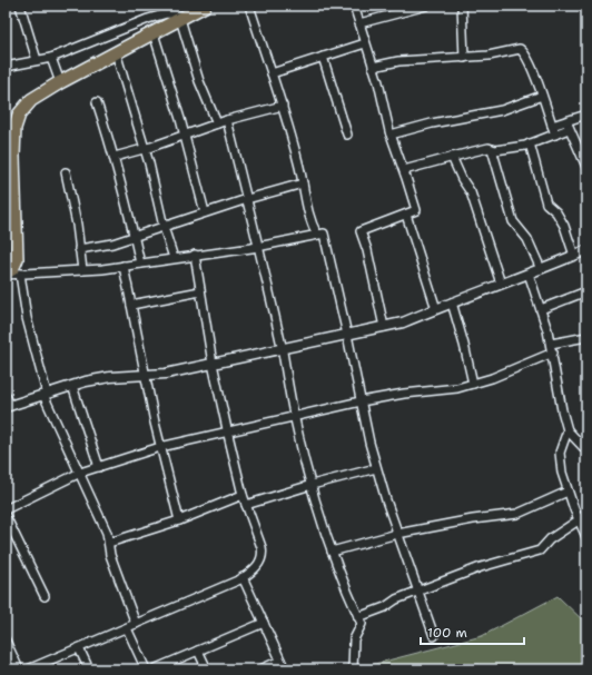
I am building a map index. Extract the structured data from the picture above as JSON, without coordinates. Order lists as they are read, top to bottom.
{
  "scale_bar": "100 m"
}
